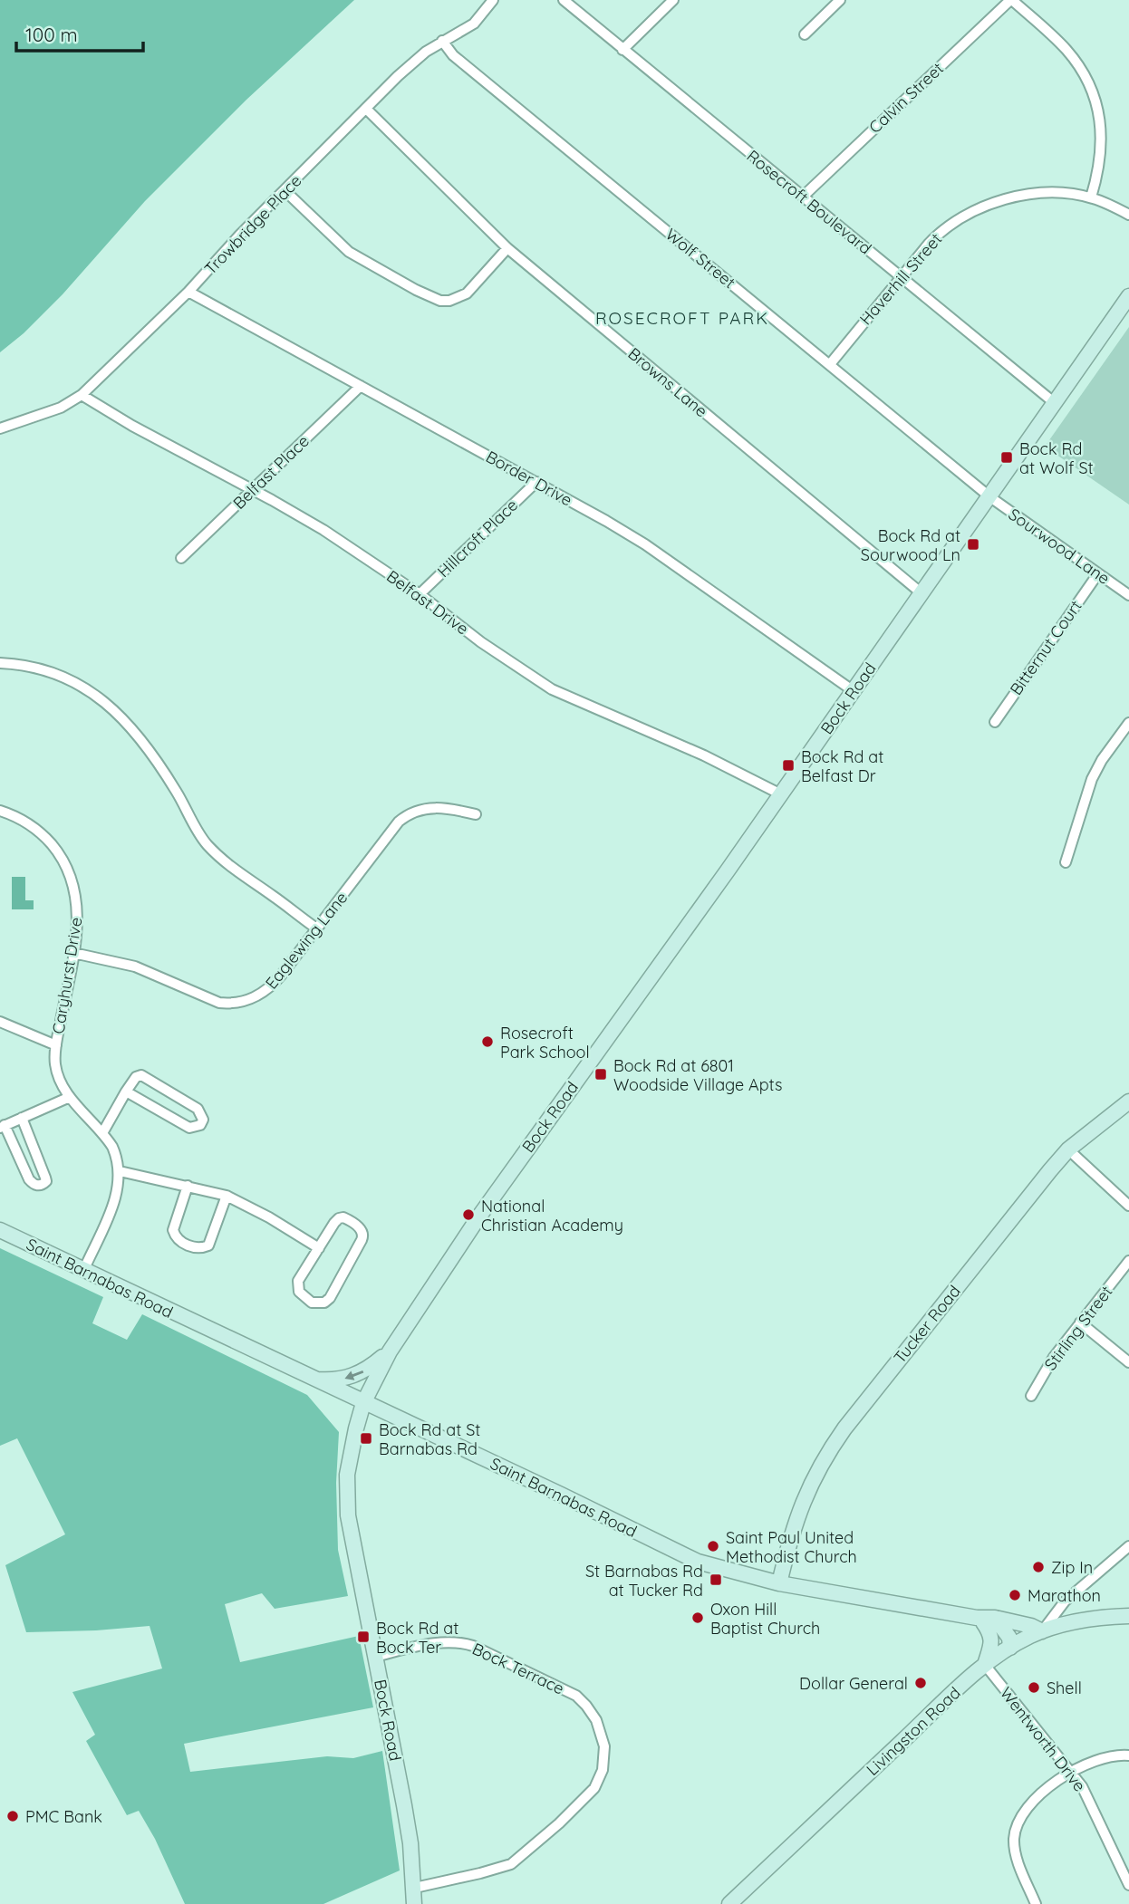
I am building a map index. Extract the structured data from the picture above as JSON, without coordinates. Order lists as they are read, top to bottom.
{
  "streets": {
    "main road": [
      "Bock Road",
      "Saint Barnabas Road",
      "Tucker Road",
      "Livingston Road"
    ],
    "street": [
      "Calvin Street",
      "Rosecroft Boulevard",
      "Trowbridge Place",
      "Wolf Street",
      "Haverhill Street",
      "Browns Lane",
      "Belfast Place",
      "Border Drive",
      "Hillcroft Place",
      "Sourwood Lane",
      "Belfast Drive",
      "Bitternut Court",
      "Eaglewing Lane",
      "Caryhurst Drive",
      "Stirling Street",
      "Bock Terrace",
      "Wentworth Drive"
    ]
  },
  "crossings": [
    ["Calvin Street", "Rosecroft Boulevard"],
    ["Rosecroft Boulevard", "Haverhill Street"],
    ["Rosecroft Boulevard", "Bock Road"],
    ["Trowbridge Place", "Wolf Street"],
    ["Trowbridge Place", "Browns Lane"],
    ["Trowbridge Place", "Border Drive"],
    ["Trowbridge Place", "Belfast Drive"],
    ["Wolf Street", "Haverhill Street"],
    ["Wolf Street", "Sourwood Lane"],
    ["Wolf Street", "Bock Road"],
    ["Browns Lane", "Bock Road"],
    ["Belfast Place", "Border Drive"],
    ["Belfast Place", "Belfast Drive"],
    ["Border Drive", "Hillcroft Place"],
    ["Border Drive", "Bock Road"],
    ["Hillcroft Place", "Belfast Drive"],
    ["Sourwood Lane", "Bitternut Court"],
    ["Sourwood Lane", "Bock Road"],
    ["Belfast Drive", "Bock Road"],
    ["Bock Road", "Saint Barnabas Road"],
    ["Bock Road", "Bock Terrace"],
    ["Eaglewing Lane", "Caryhurst Drive"],
    ["Saint Barnabas Road", "Tucker Road"],
    ["Saint Barnabas Road", "Livingston Road"],
    ["Livingston Road", "Wentworth Drive"]
  ],
  "districts": ["ROSECROFT PARK"],
  "places": {
    "transit": [
      "Bock Rd at Wolf St",
      "Bock Rd at Sourwood Ln",
      "Bock Rd at Belfast Dr",
      "Bock Rd at 6801 Woodside Village Apts",
      "Bock Rd at St Barnabas Rd",
      "St Barnabas Rd at Tucker Rd",
      "Bock Rd at Bock Ter"
    ],
    "other": [
      "Rosecroft Park School",
      "National Christian Academy",
      "Saint Paul United Methodist Church",
      "Zip In",
      "Marathon",
      "Oxon Hill Baptist Church",
      "Dollar General",
      "Shell",
      "PMC Bank"
    ]
  },
  "scale_bar": "100 m"
}
